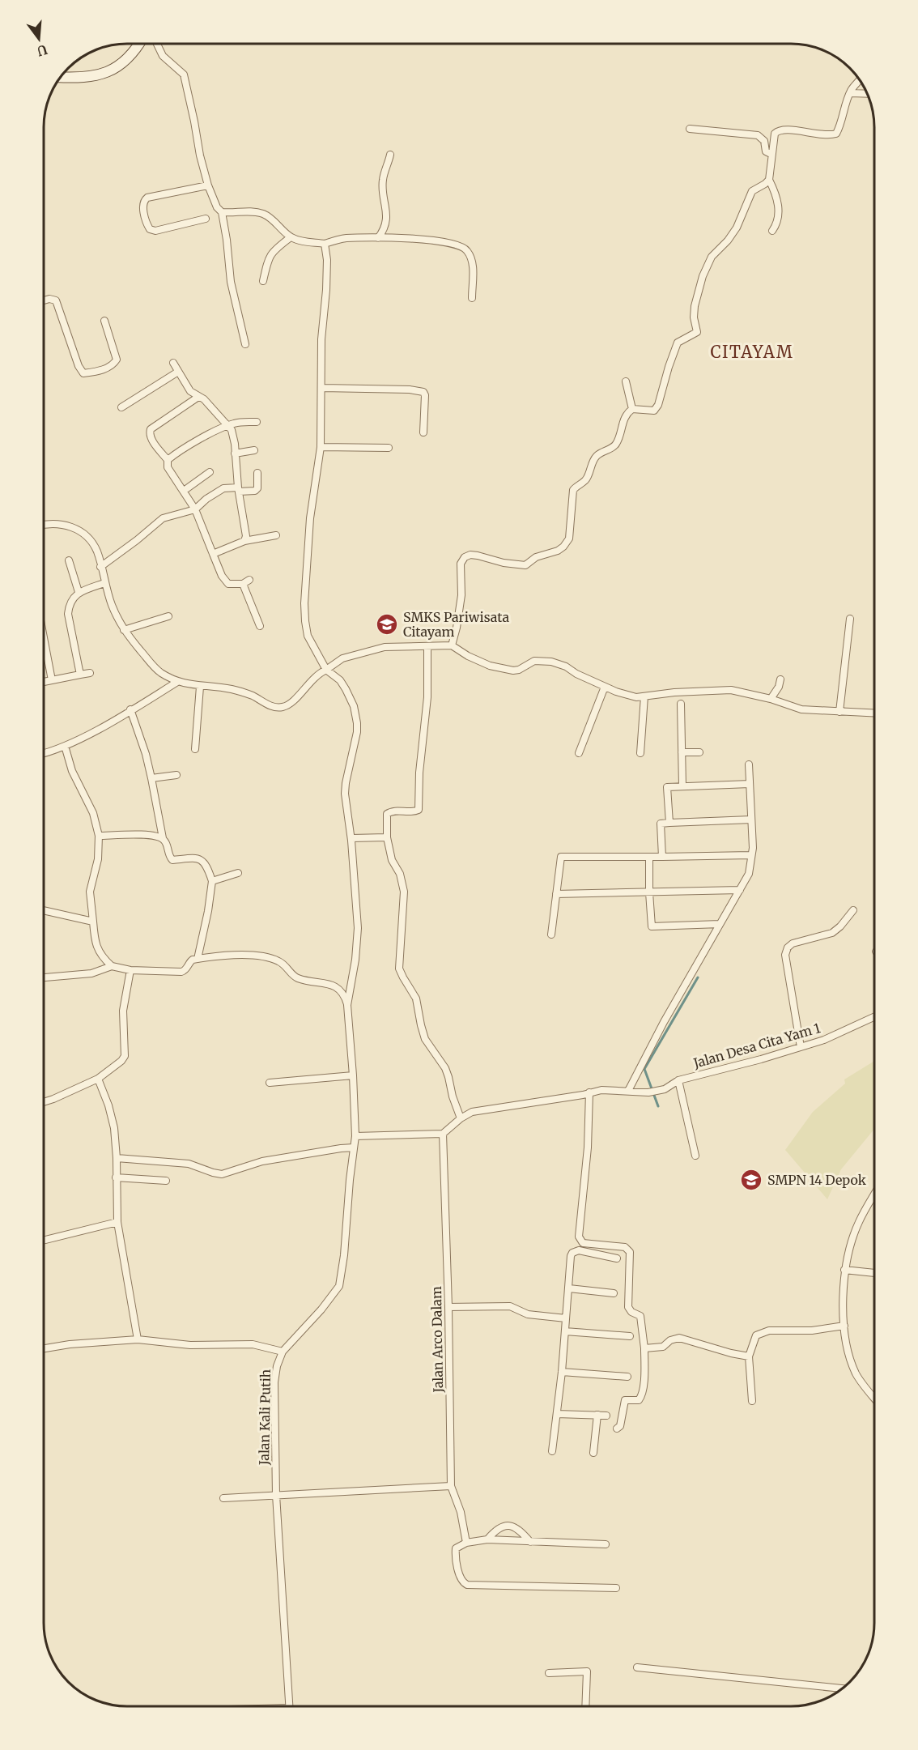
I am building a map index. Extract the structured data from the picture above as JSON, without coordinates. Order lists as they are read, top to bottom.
{
  "streets": {
    "street": ["Jalan Desa Cita Yam 1", "Jalan Arco Dalam", "Jalan Kali Putih"]
  },
  "districts": ["CITAYAM"],
  "places": {
    "school or university": ["SMKS Pariwisata Citayam", "SMPN 14 Depok"]
  },
  "north": "bottom"
}
